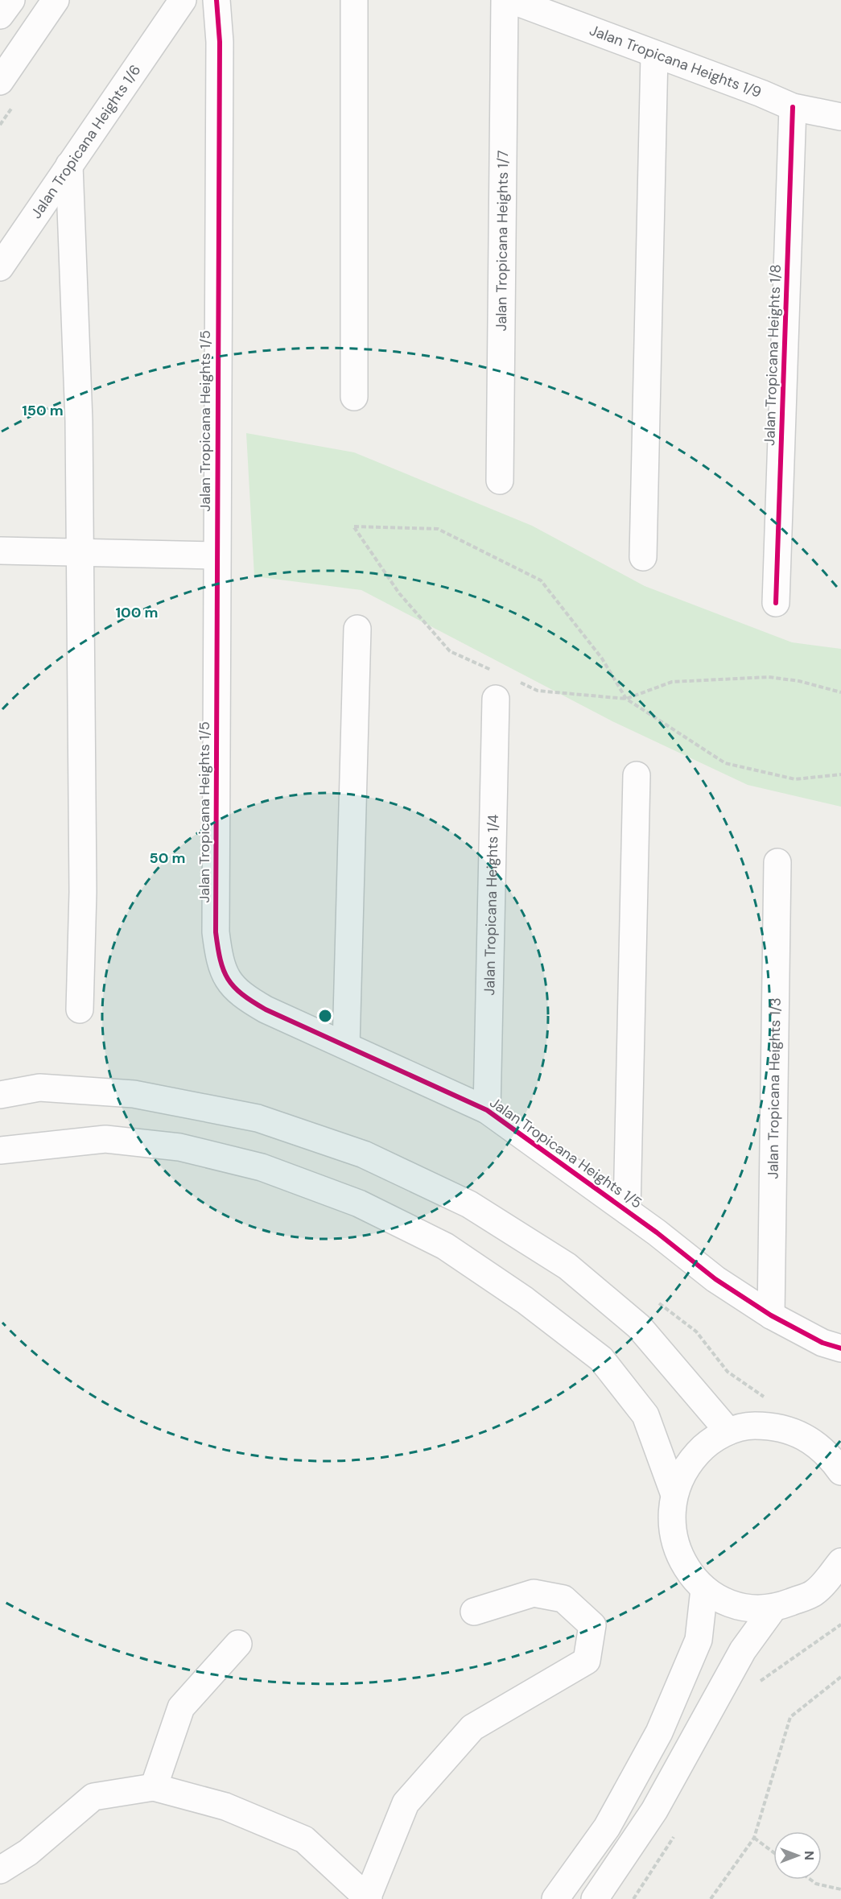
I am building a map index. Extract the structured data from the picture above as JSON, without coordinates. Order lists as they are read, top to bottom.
{
  "streets": {
    "street": [
      "Jalan Tropicana Heights 1/9",
      "Jalan Tropicana Heights 1/6",
      "Jalan Tropicana Heights 1/7",
      "Jalan Tropicana Heights 1/8",
      "Jalan Tropicana Heights 1/5",
      "Jalan Tropicana Heights 1/4",
      "Jalan Tropicana Heights 1/3"
    ]
  },
  "crossings": [
    ["Jalan Tropicana Heights 1/9", "Jalan Tropicana Heights 1/8"],
    ["Jalan Tropicana Heights 1/5", "Jalan Tropicana Heights 1/4"],
    ["Jalan Tropicana Heights 1/5", "Jalan Tropicana Heights 1/3"]
  ],
  "north": "right",
  "rings": ["150 m", "100 m", "50 m"]
}
